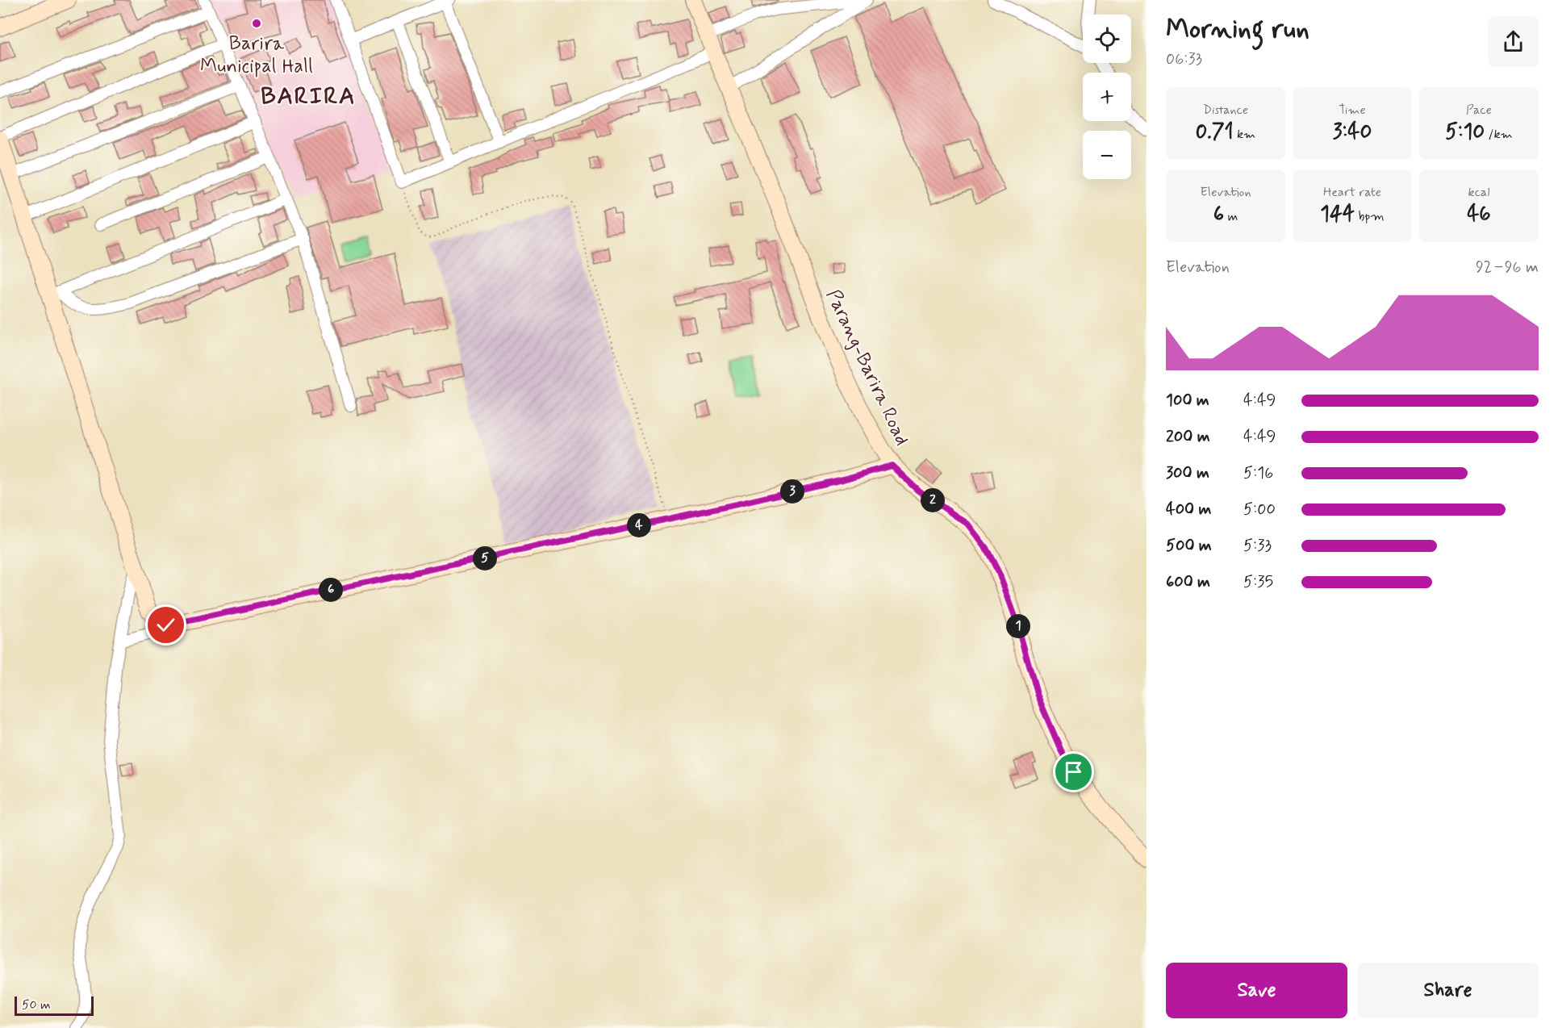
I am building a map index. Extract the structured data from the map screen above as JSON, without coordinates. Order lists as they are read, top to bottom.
{
  "streets": {
    "street": ["Parang-Barira Road"]
  },
  "districts": ["BARIRA"],
  "places": ["Barira Municipal Hall"],
  "scale_bar": "50 m",
  "page": {
    "heading": ["Morning run", "06:33"],
    "map_buttons": ["+", "−"],
    "stats": [
      ["Distance", "0.71 km"],
      ["Time", "3:40"],
      ["Pace", "5:10 /km"],
      ["Elevation", "6 m"],
      ["Heart rate", "144 bpm"],
      ["kcal", "46"]
    ],
    "chart": ["Elevation", "92–96 m"],
    "list": [
      {
        "name": "100 m",
        "note": "4:49"
      },
      {
        "name": "200 m",
        "note": "4:49"
      },
      {
        "name": "300 m",
        "note": "5:16"
      },
      {
        "name": "400 m",
        "note": "5:00"
      },
      {
        "name": "500 m",
        "note": "5:33"
      },
      {
        "name": "600 m",
        "note": "5:35"
      }
    ],
    "pins": [
      "3",
      "2",
      "4",
      "5",
      "6",
      "1"
    ],
    "buttons": ["Save", "Share"],
    "scale": "50 m"
  }
}
